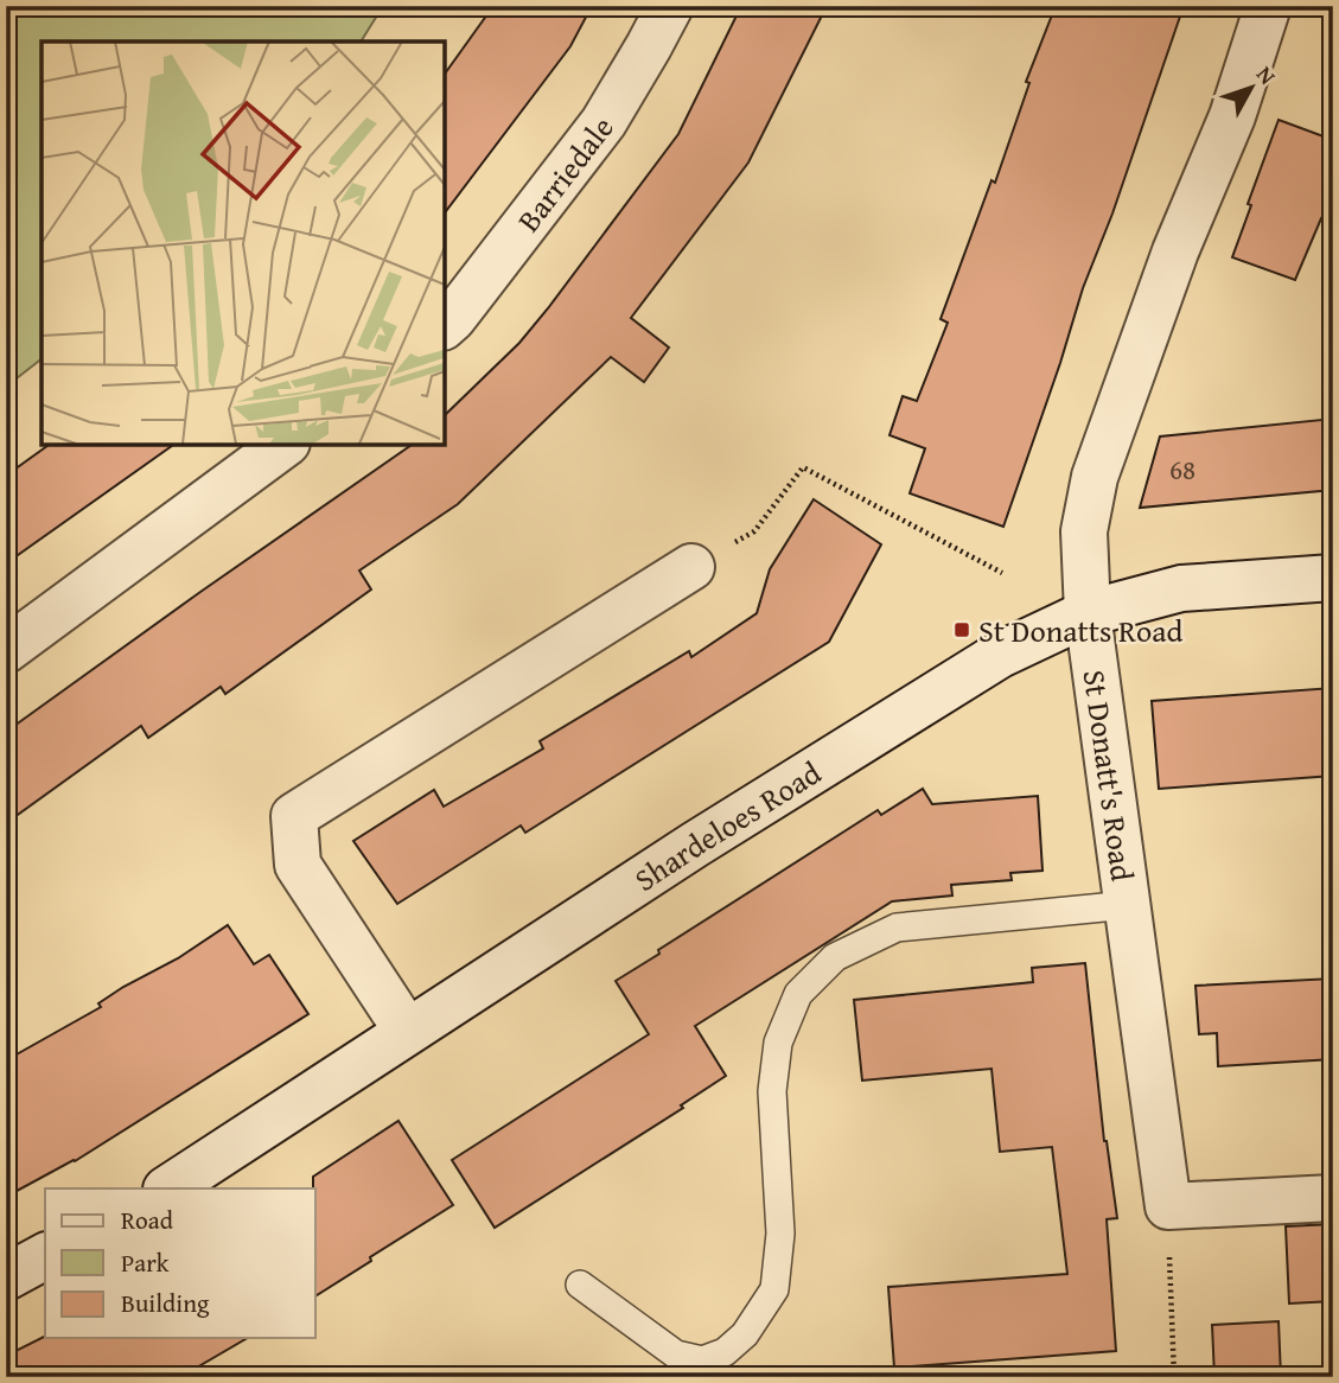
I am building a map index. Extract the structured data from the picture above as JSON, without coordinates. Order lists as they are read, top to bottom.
{
  "streets": {
    "street": ["Barriedale", "St Donatt's Road", "Shardeloes Road"]
  },
  "crossings": [
    ["St Donatt's Road", "Shardeloes Road"]
  ],
  "places": {
    "transit": ["St Donatts Road"]
  },
  "house_numbers": ["68"],
  "legend": ["Road", "Park", "Building"],
  "north": "top right"
}
